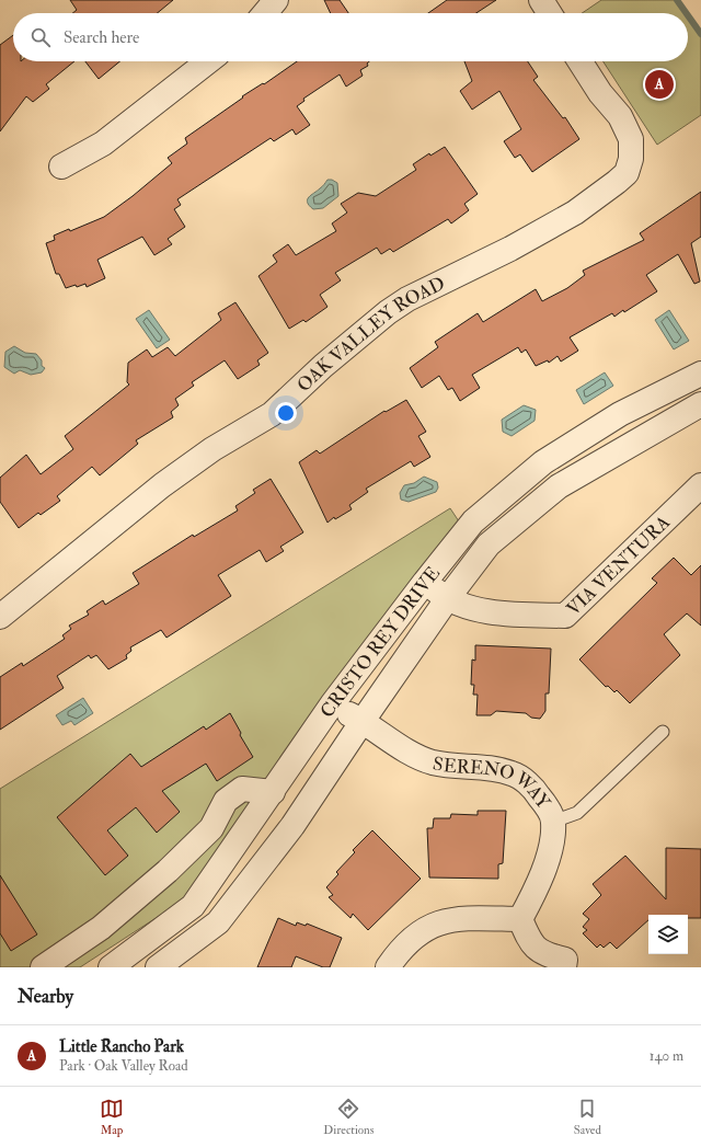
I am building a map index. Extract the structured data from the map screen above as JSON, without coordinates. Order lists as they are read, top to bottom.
{
  "streets": {
    "street": [
      "OAK VALLEY ROAD",
      "VIA VENTURA",
      "CRISTO REY DRIVE",
      "SERENO WAY"
    ]
  },
  "crossings": [
    ["VIA VENTURA", "CRISTO REY DRIVE"],
    ["CRISTO REY DRIVE", "SERENO WAY"]
  ],
  "page": {
    "search": "Search here",
    "pins": "A",
    "heading": "Nearby",
    "list": [
      {
        "mark": "A",
        "name": "Little Rancho Park",
        "note": "Park · Oak Valley Road",
        "value": "140 m"
      }
    ],
    "nav": ["Map", "Directions", "Saved"]
  }
}
